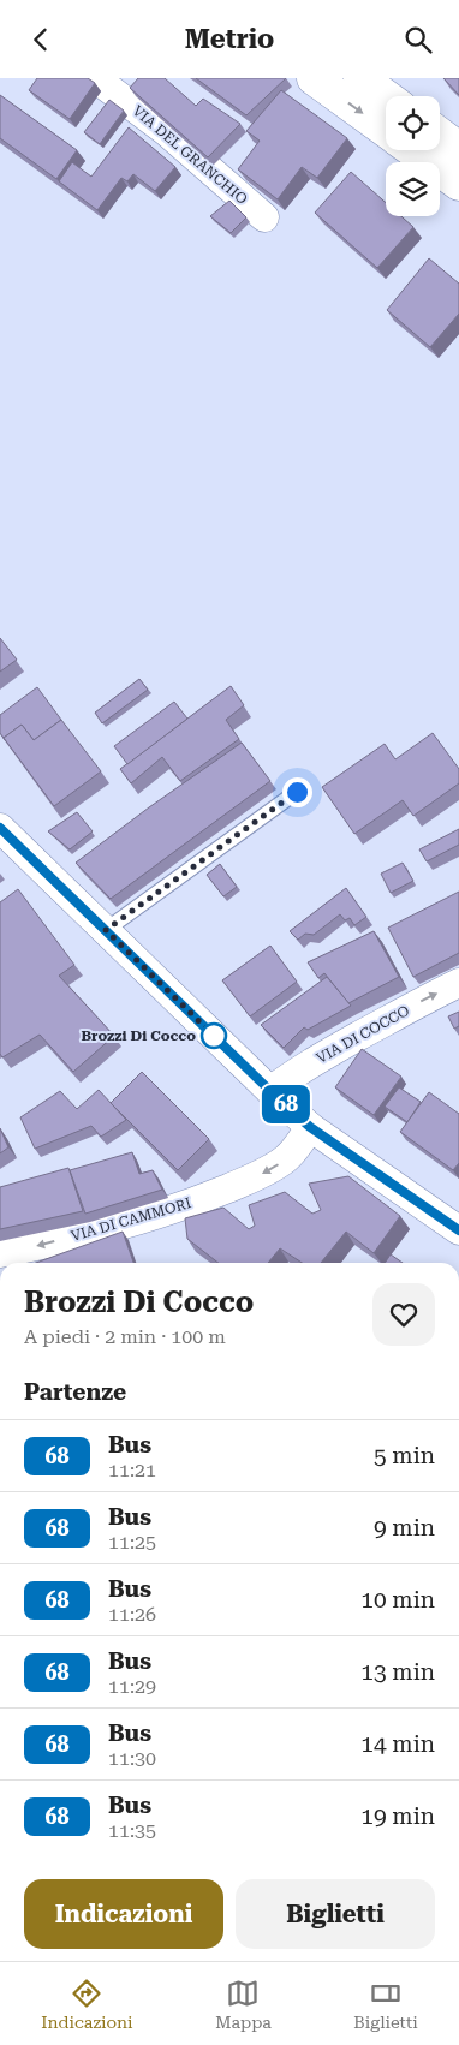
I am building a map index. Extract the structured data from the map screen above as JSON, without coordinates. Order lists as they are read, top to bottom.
{
  "streets": {
    "street": ["VIA DEL GRANCHIO", "VIA DI COCCO", "VIA DI CAMMORI"]
  },
  "one_way": ["VIA DI COCCO", "VIA DI CAMMORI"],
  "places": ["Brozzi Di Cocco"],
  "lines": ["bus line 68"],
  "page": {
    "header": "Metrio",
    "on_map": "68",
    "heading": [
      ["Brozzi Di Cocco", "A piedi · 2 min · 100 m"],
      "Partenze"
    ],
    "list": [
      {
        "mark": "68",
        "name": "Bus",
        "note": "11:21",
        "value": "5 min"
      },
      {
        "mark": "68",
        "name": "Bus",
        "note": "11:25",
        "value": "9 min"
      },
      {
        "mark": "68",
        "name": "Bus",
        "note": "11:26",
        "value": "10 min"
      },
      {
        "mark": "68",
        "name": "Bus",
        "note": "11:29",
        "value": "13 min"
      },
      {
        "mark": "68",
        "name": "Bus",
        "note": "11:30",
        "value": "14 min"
      },
      {
        "mark": "68",
        "name": "Bus",
        "note": "11:35",
        "value": "19 min"
      }
    ],
    "buttons": ["Indicazioni", "Biglietti"],
    "tabs": ["Indicazioni", "Mappa", "Biglietti"]
  }
}
